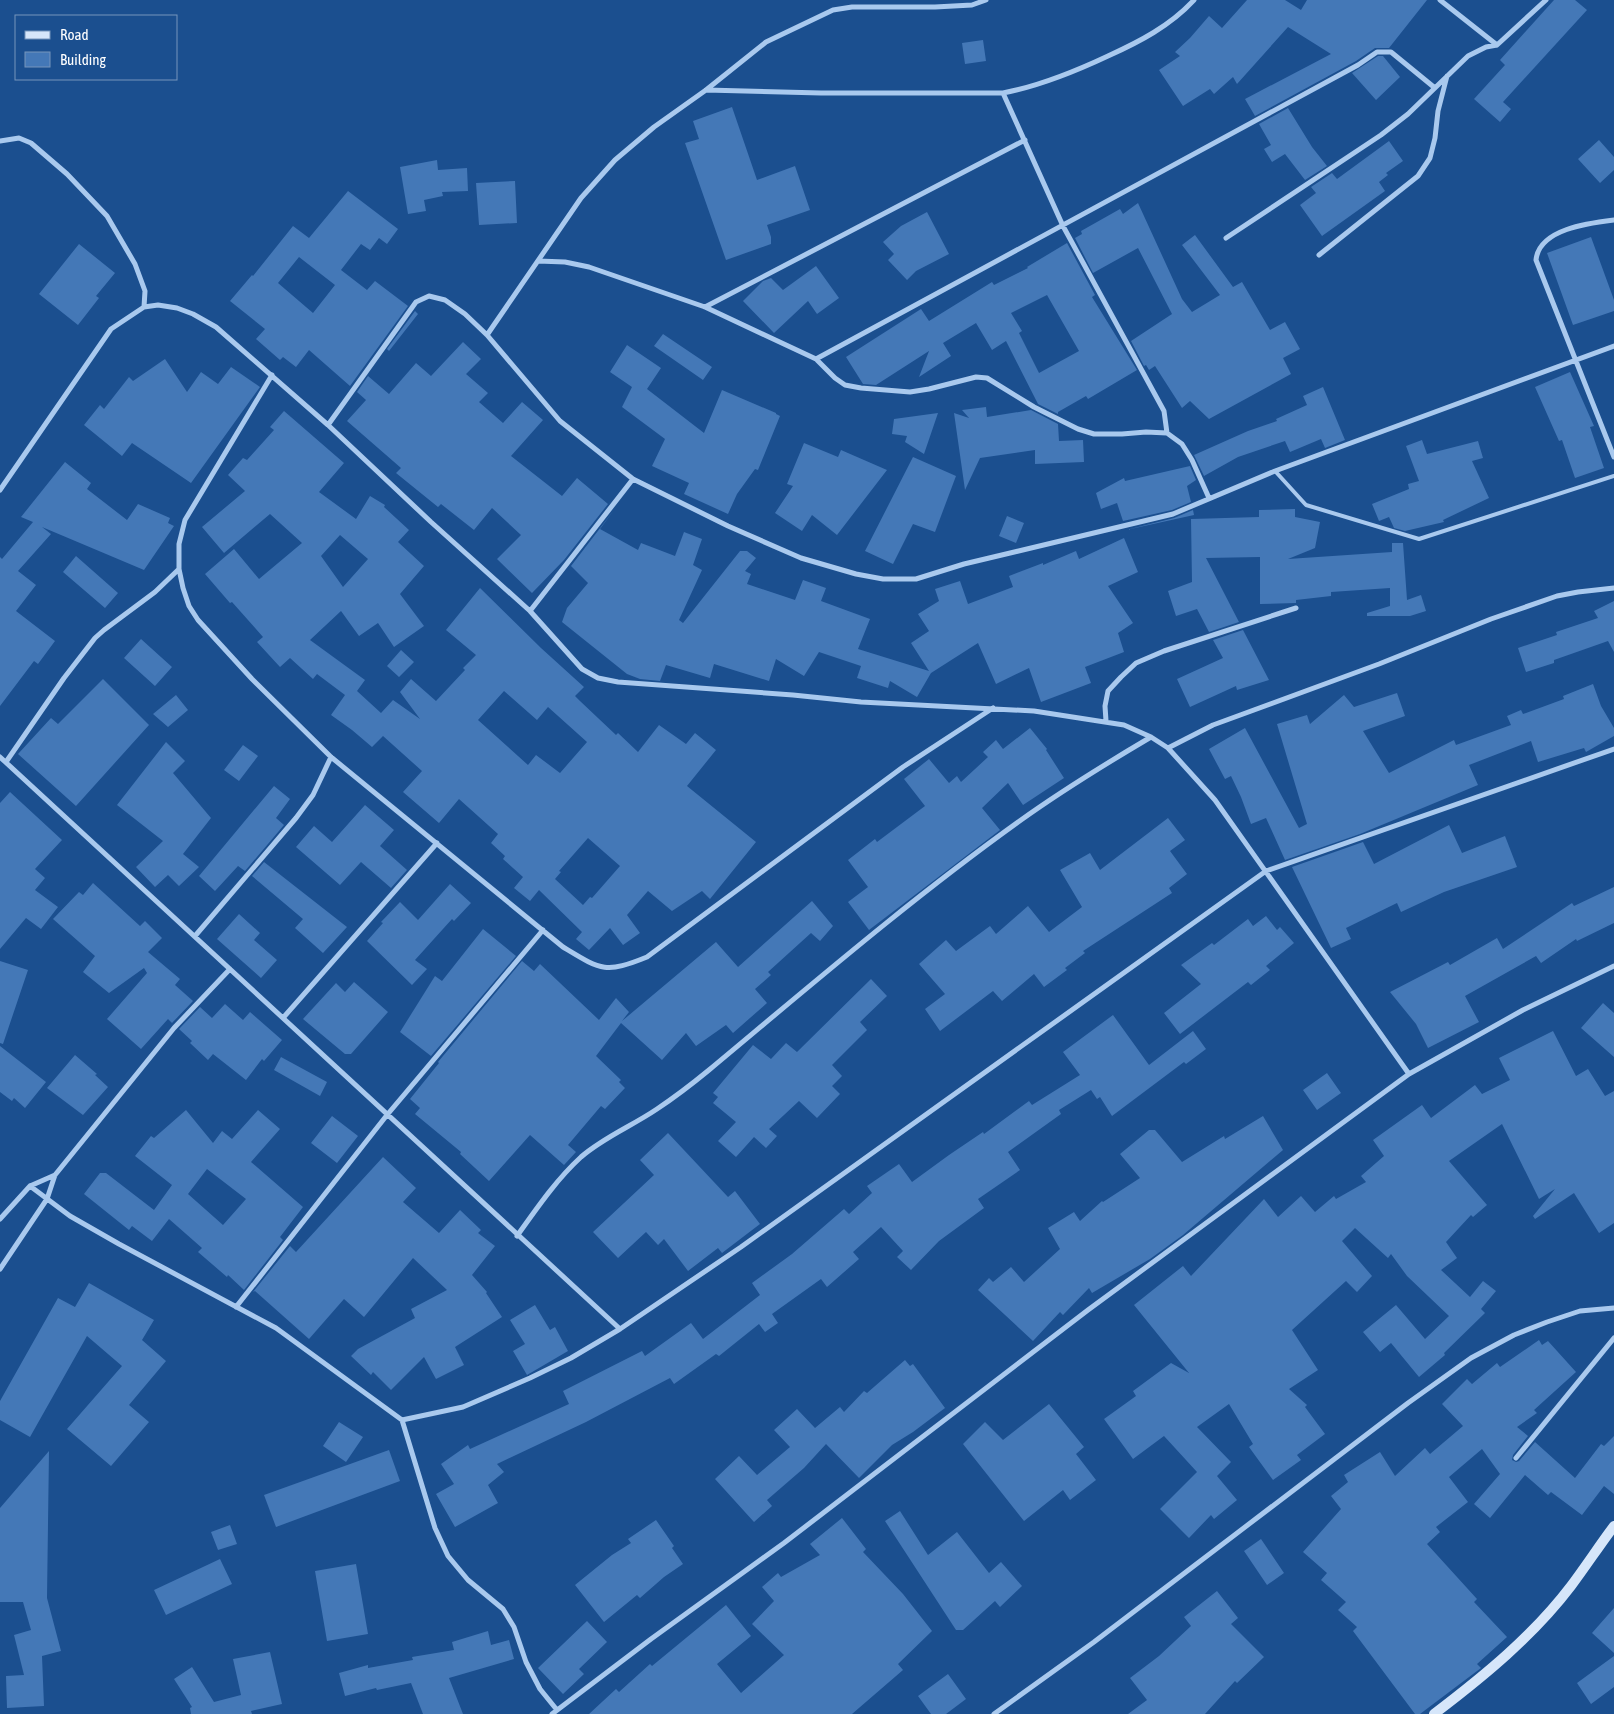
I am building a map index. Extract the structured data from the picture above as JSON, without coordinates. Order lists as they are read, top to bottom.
{
  "legend": ["Road", "Building"]
}
